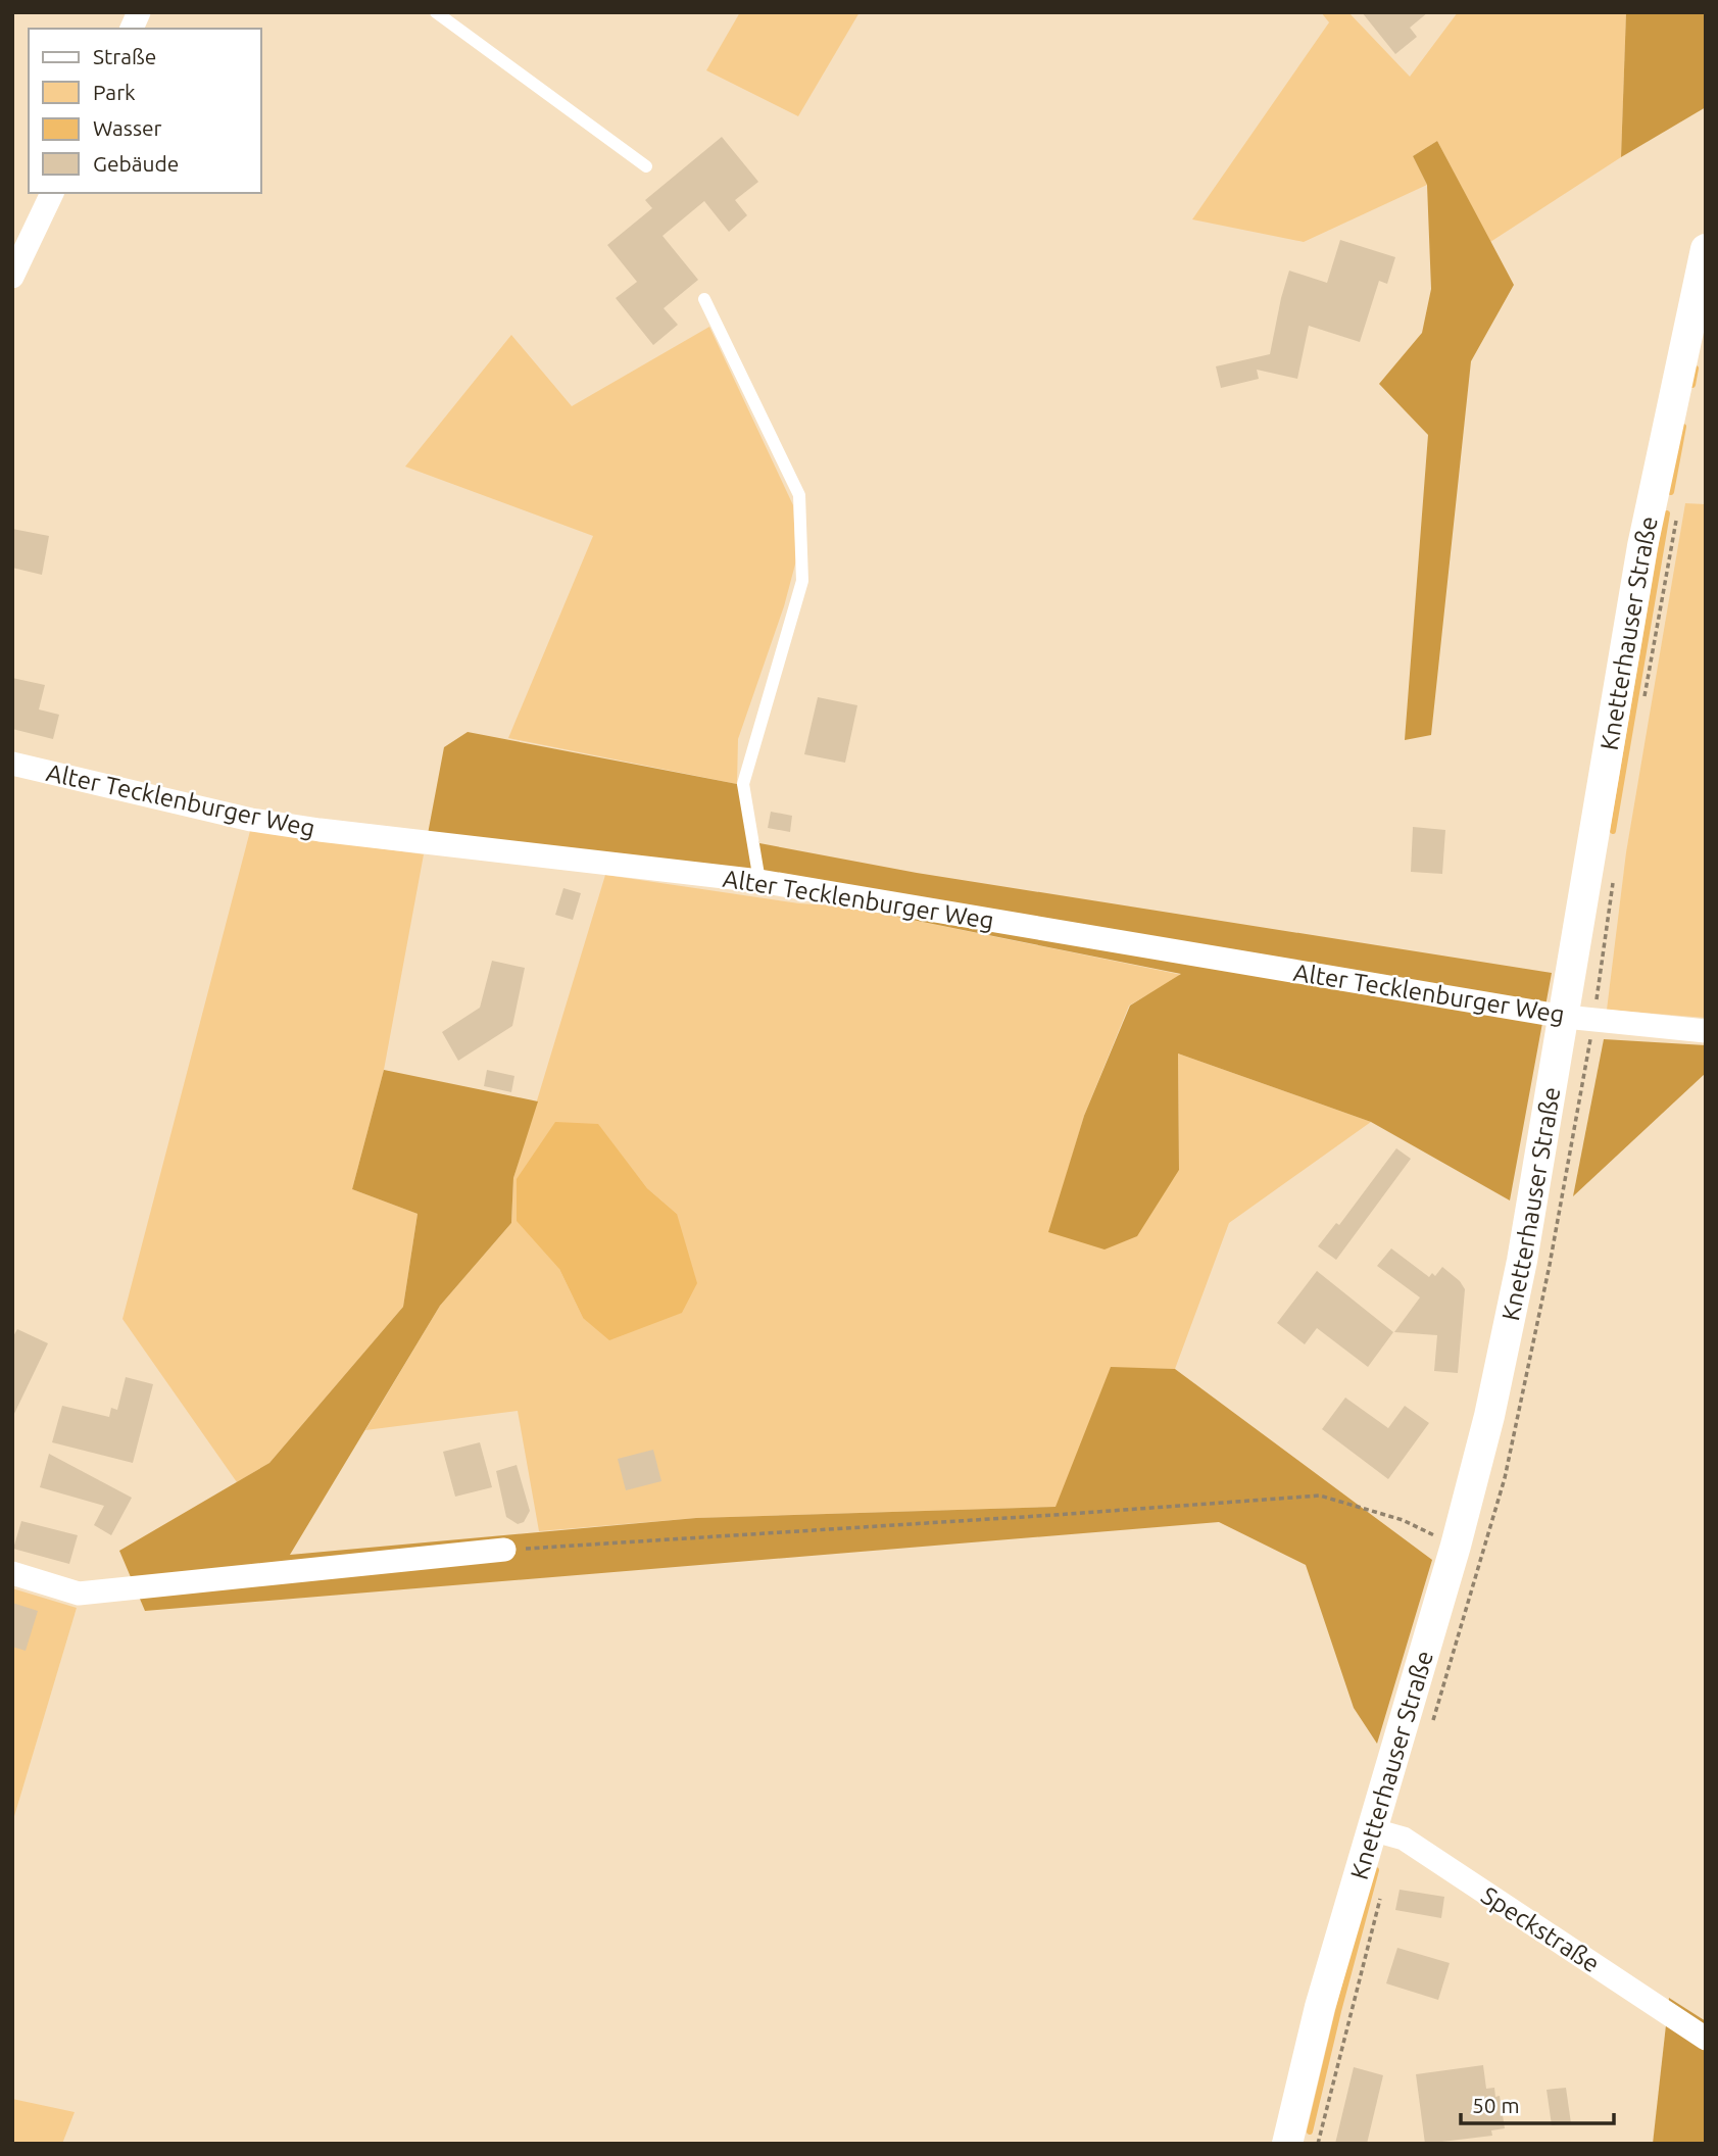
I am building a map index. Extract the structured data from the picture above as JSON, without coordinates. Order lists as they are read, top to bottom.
{
  "streets": {
    "street": ["Knetterhauser Straße", "Alter Tecklenburger Weg", "Speckstraße"]
  },
  "crossings": [
    ["Knetterhauser Straße", "Alter Tecklenburger Weg"],
    ["Knetterhauser Straße", "Speckstraße"]
  ],
  "legend": [
    "Straße",
    "Park",
    "Wasser",
    "Gebäude"
  ],
  "scale_bar": "50 m"
}
